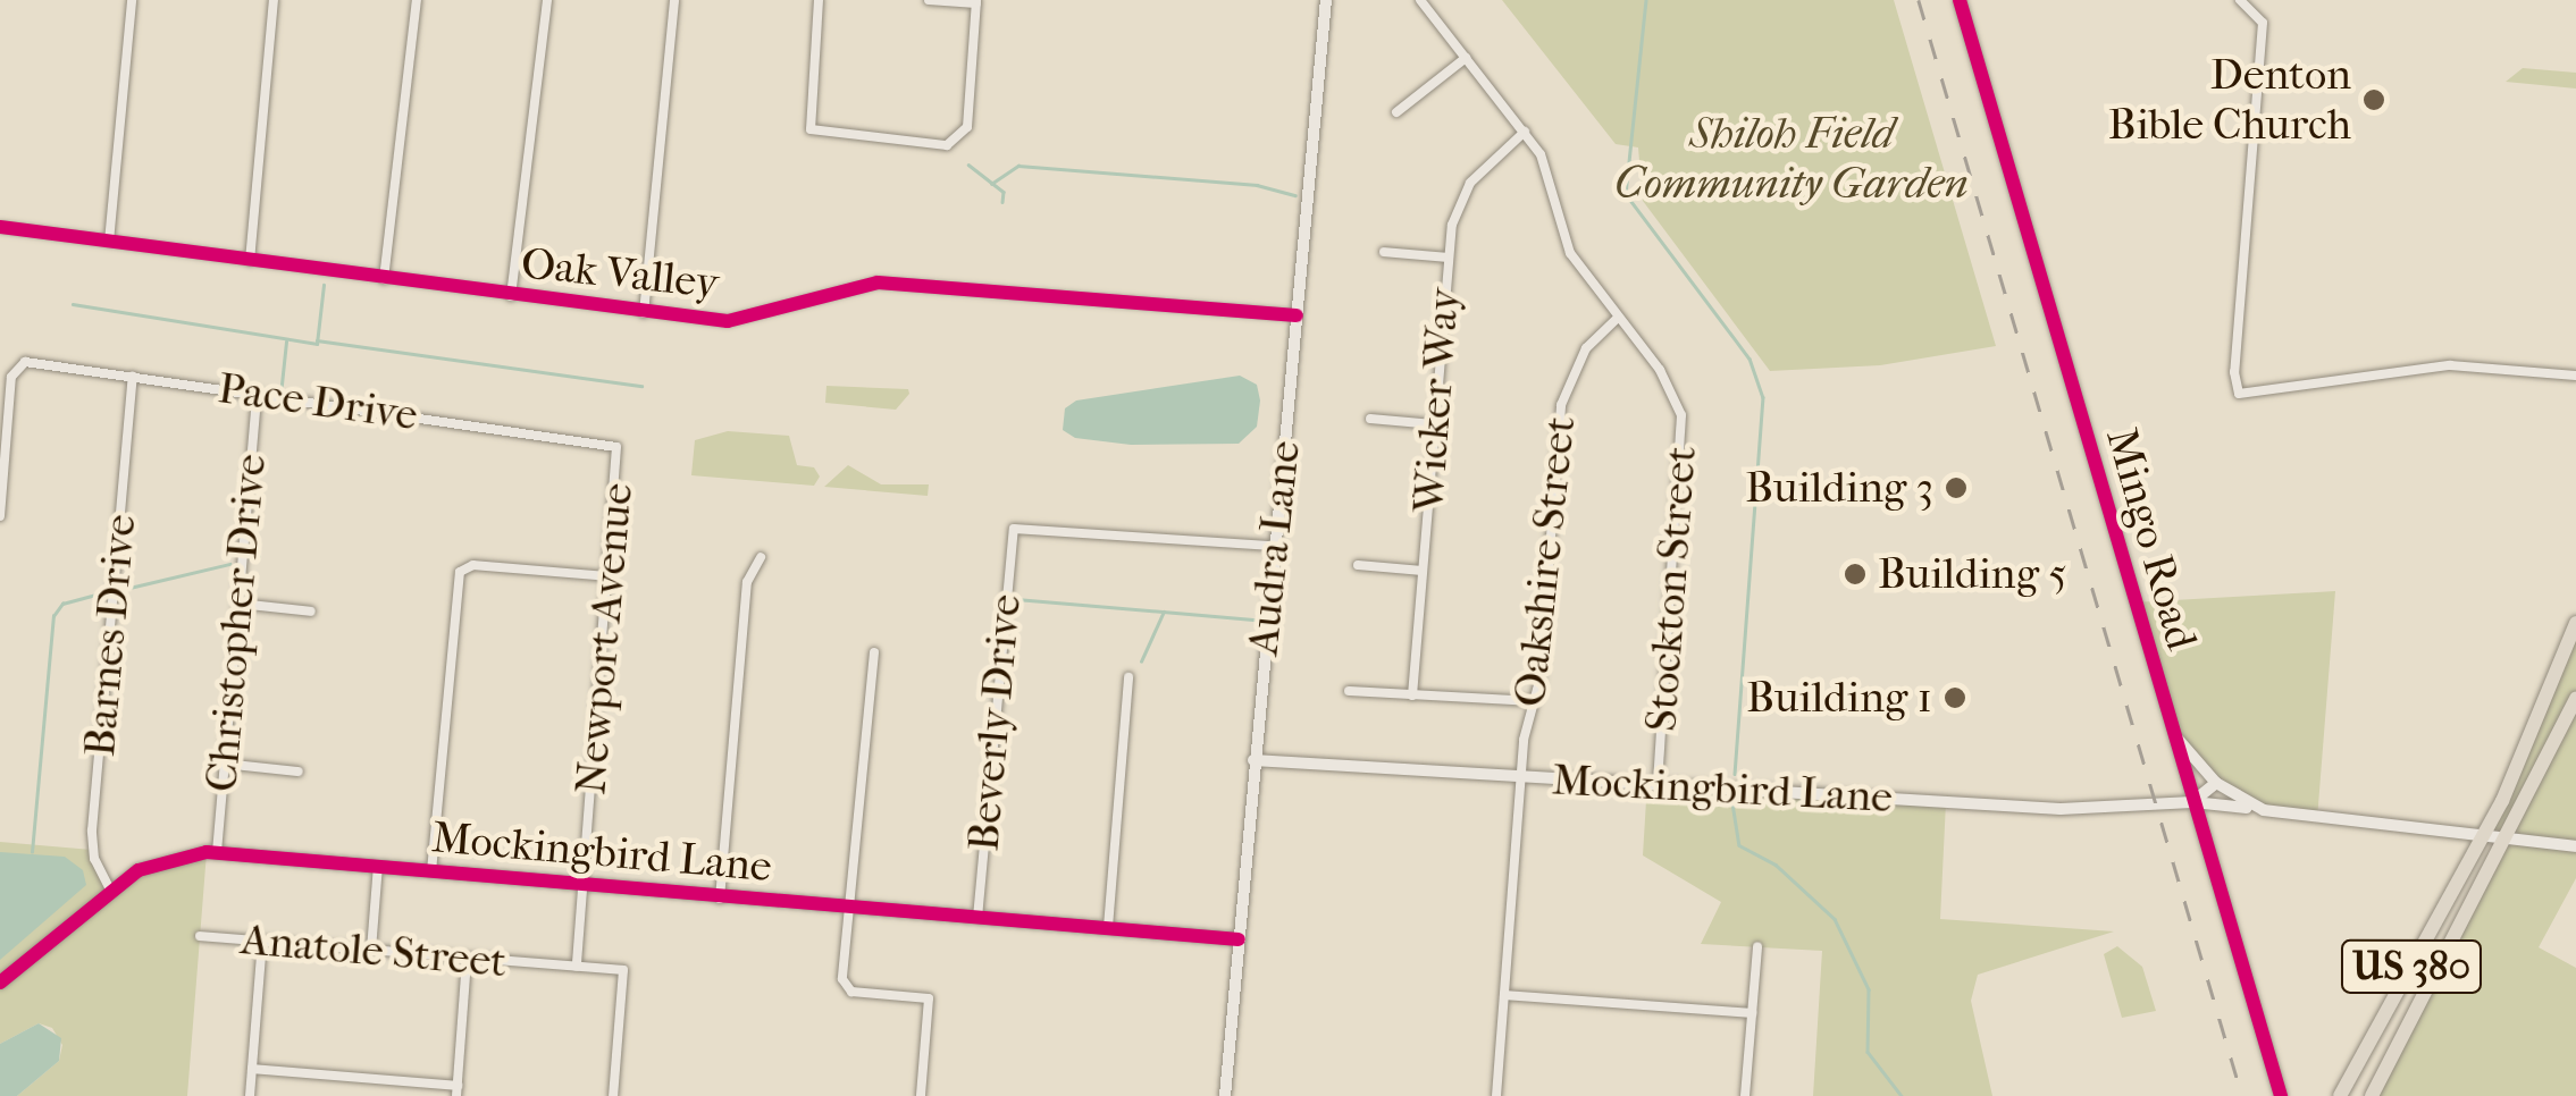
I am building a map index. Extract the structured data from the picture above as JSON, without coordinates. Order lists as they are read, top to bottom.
{
  "streets": {
    "main road": ["US 380"],
    "street": [
      "Oak Valley",
      "Wicker Way",
      "Pace Drive",
      "Mingo Road",
      "Audra Lane",
      "Oakshire Street",
      "Stockton Street",
      "Christopher Drive",
      "Barnes Drive",
      "Newport Avenue",
      "Beverly Drive",
      "Mockingbird Lane",
      "Anatole Street"
    ]
  },
  "crossings": [
    ["Oak Valley", "Audra Lane"],
    ["Wicker Way", "Stockton Street"],
    ["Pace Drive", "Christopher Drive"],
    ["Pace Drive", "Barnes Drive"],
    ["Pace Drive", "Newport Avenue"],
    ["Mingo Road", "Mockingbird Lane"],
    ["Audra Lane", "Beverly Drive"],
    ["Audra Lane", "Mockingbird Lane"],
    ["Oakshire Street", "Stockton Street"],
    ["Oakshire Street", "Mockingbird Lane"],
    ["Stockton Street", "Mockingbird Lane"],
    ["Christopher Drive", "Mockingbird Lane"],
    ["Barnes Drive", "Mockingbird Lane"],
    ["Newport Avenue", "Mockingbird Lane"],
    ["Newport Avenue", "Anatole Street"],
    ["Beverly Drive", "Mockingbird Lane"],
    ["Mockingbird Lane", "US 380"]
  ],
  "parks": ["Shiloh Field Community Garden"],
  "places": [
    "Denton Bible Church",
    "Building 3",
    "Building 5",
    "Building 1"
  ]
}
